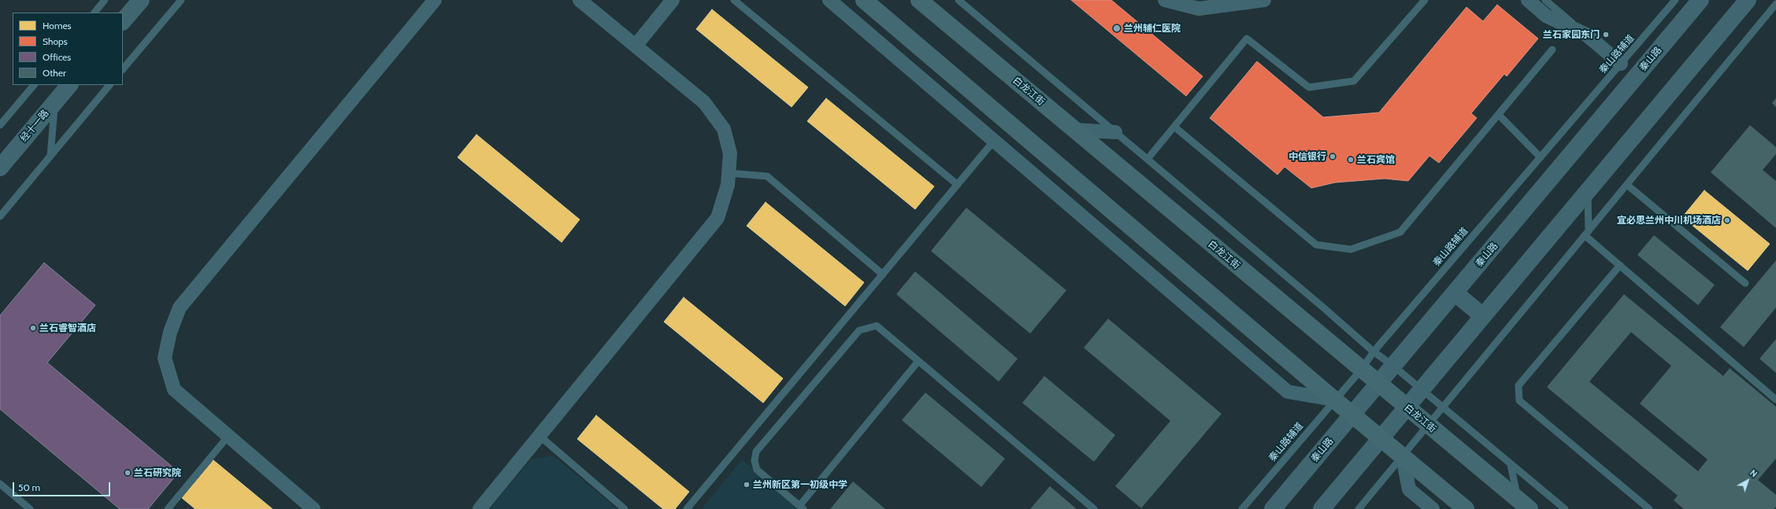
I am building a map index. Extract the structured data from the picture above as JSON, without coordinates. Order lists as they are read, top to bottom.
{
  "streets": {
    "main road": ["白龙江街"],
    "street": ["秦山路", "经十一路"],
    "lane": ["秦山路辅道"]
  },
  "crossings": [
    ["秦山路辅道", "白龙江街"],
    ["秦山路", "白龙江街"]
  ],
  "places": [
    "兰州辅仁医院",
    "兰石家园东门",
    "中信银行",
    "兰石宾馆",
    "宜必思兰州中川机场酒店",
    "兰石睿智酒店",
    "兰石研究院",
    "兰州新区第一初级中学"
  ],
  "legend": [
    "Homes",
    "Shops",
    "Offices",
    "Other"
  ],
  "scale_bar": "50 m",
  "north": "top right"
}
